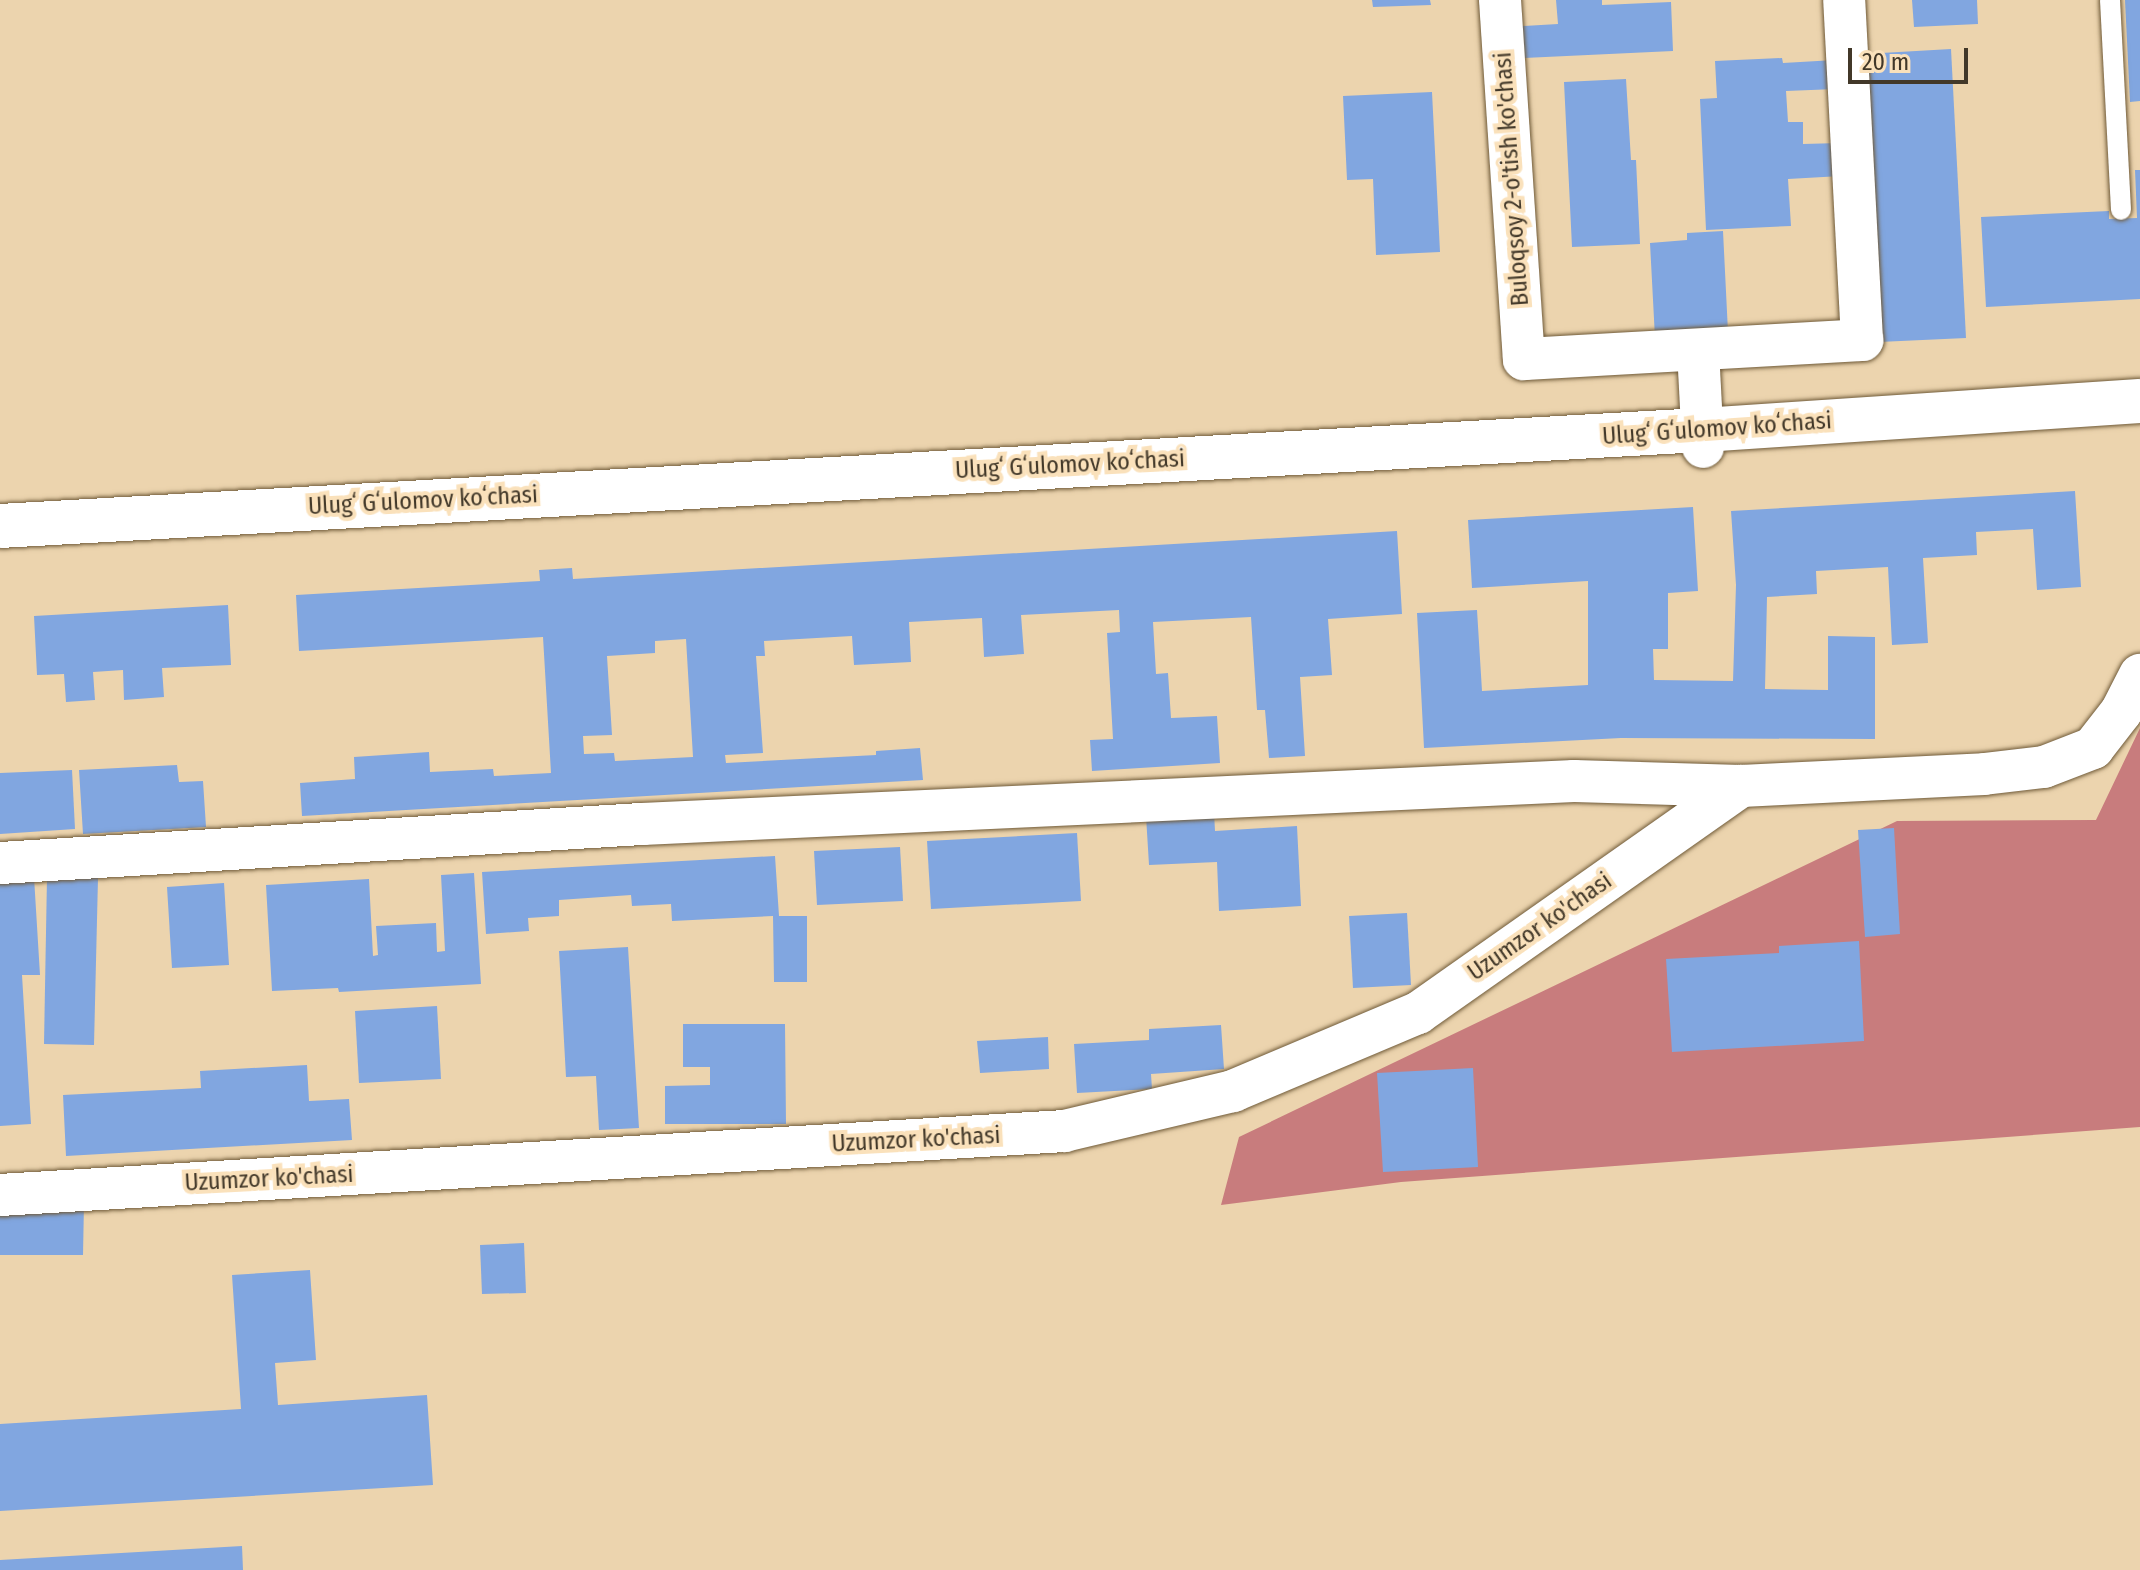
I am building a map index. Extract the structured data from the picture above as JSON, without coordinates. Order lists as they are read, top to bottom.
{
  "streets": {
    "main road": ["Ulugʻ Gʻulomov koʻchasi"],
    "street": ["Buloqsoy 2-o'tish ko'chasi", "Uzumzor ko'chasi"]
  },
  "scale_bar": "20 m"
}
